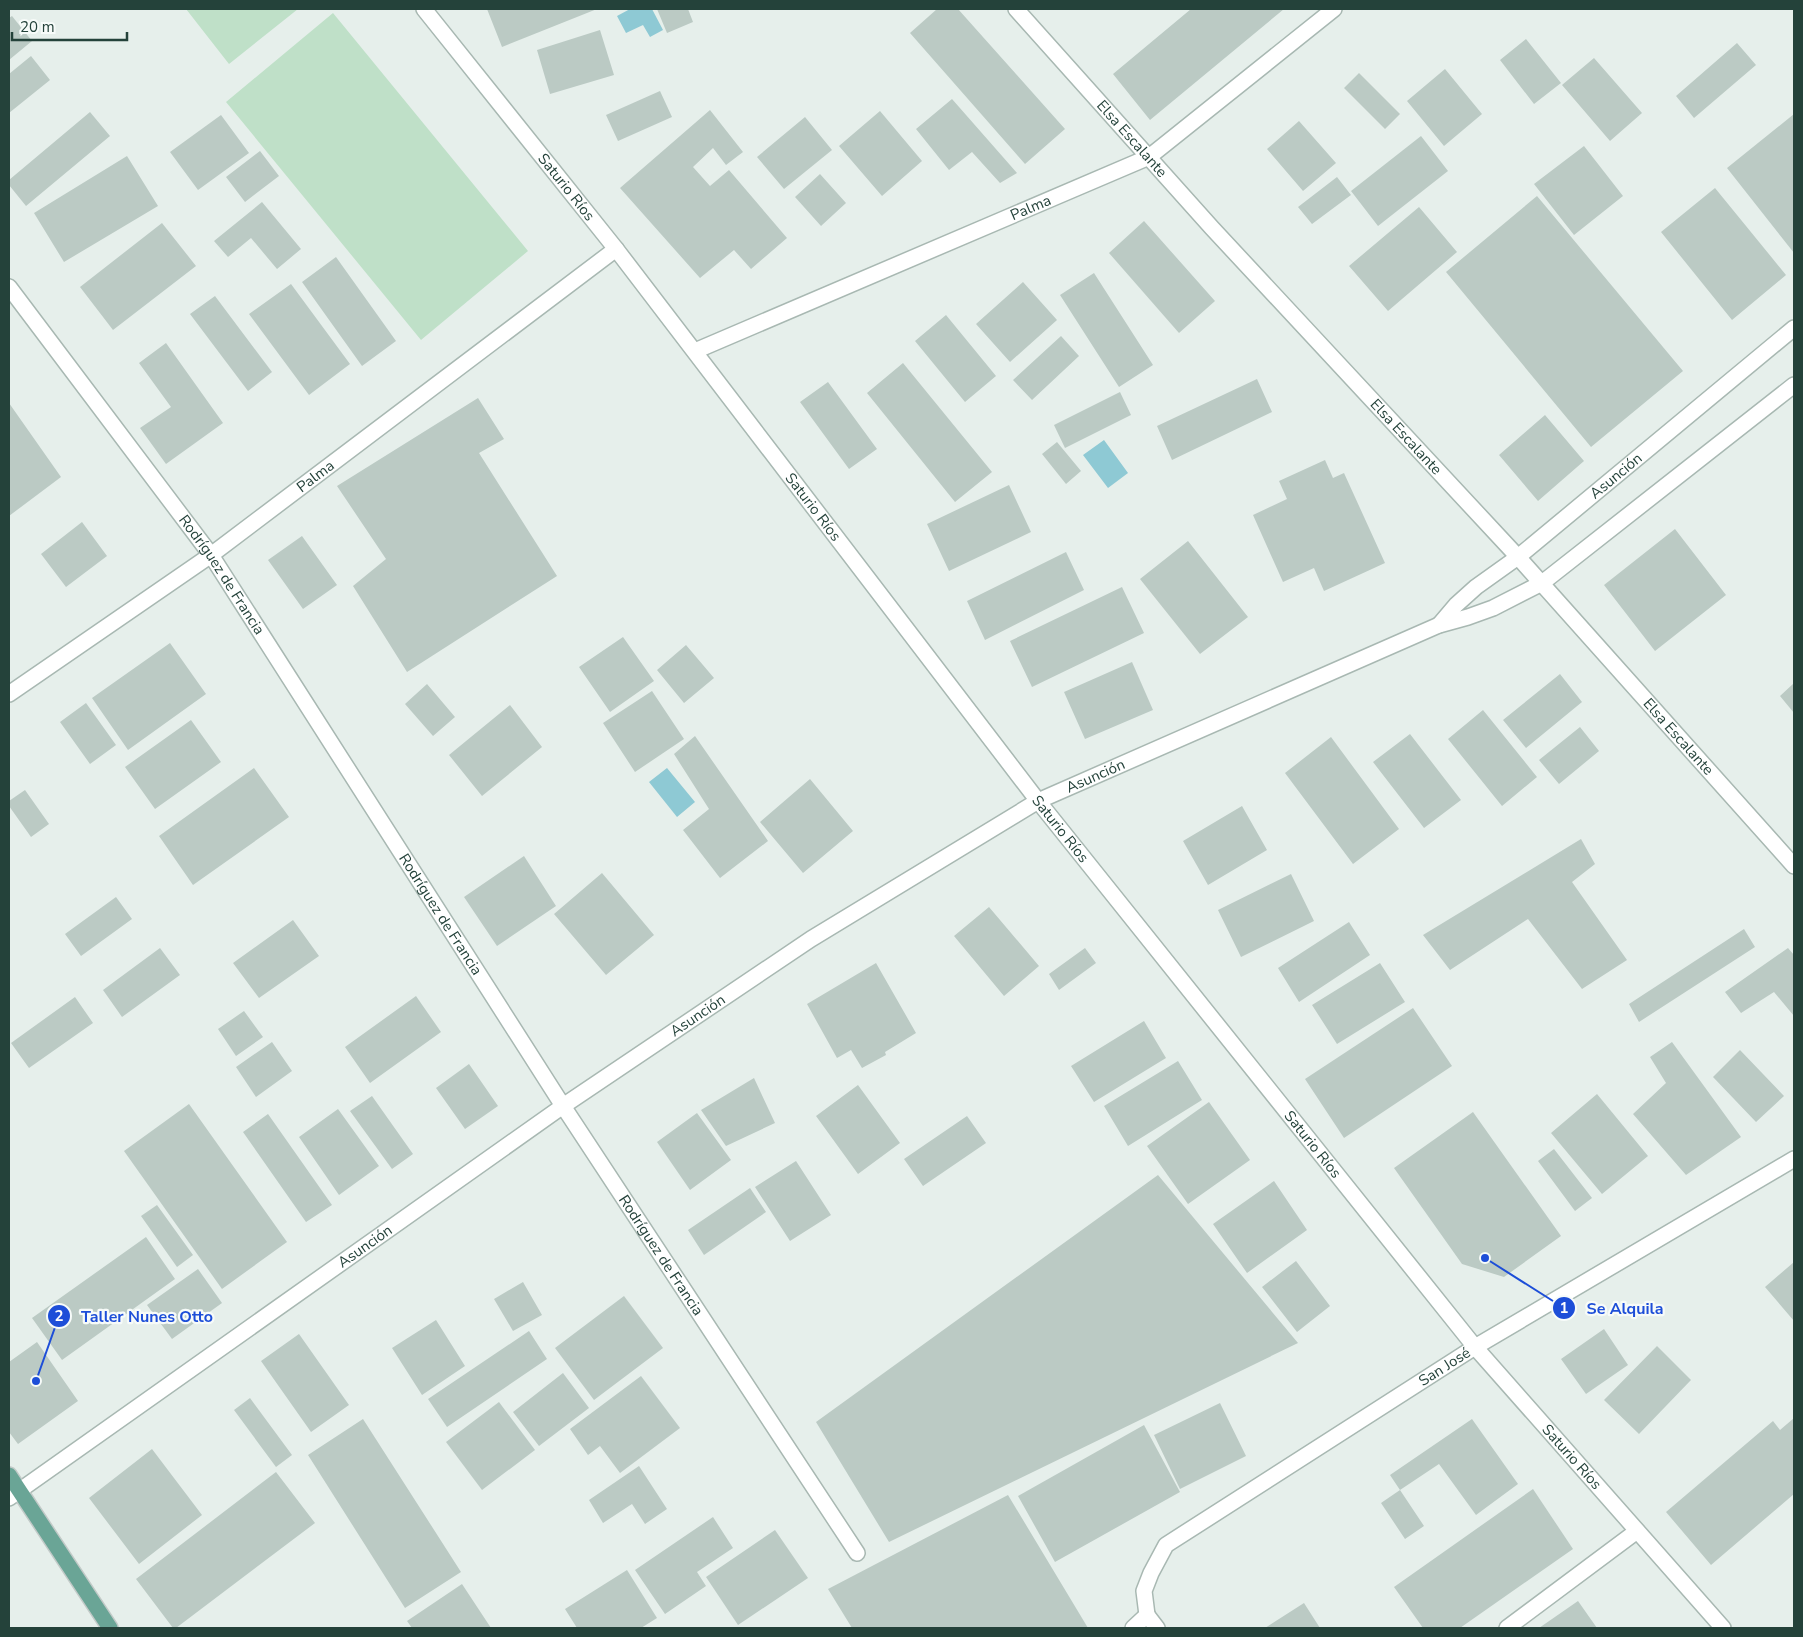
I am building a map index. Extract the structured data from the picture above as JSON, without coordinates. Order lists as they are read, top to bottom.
{
  "streets": {
    "street": [
      "Elsa Escalante",
      "Saturio Ríos",
      "Palma",
      "Asunción",
      "Rodríguez de Francia",
      "San José"
    ]
  },
  "crossings": [
    ["Elsa Escalante", "Palma"],
    ["Elsa Escalante", "Asunción"],
    ["Saturio Ríos", "Palma"],
    ["Saturio Ríos", "Asunción"],
    ["Saturio Ríos", "San José"],
    ["Palma", "Rodríguez de Francia"],
    ["Asunción", "Rodríguez de Francia"]
  ],
  "places": ["Se Alquila", "Taller Nunes Otto"],
  "scale_bar": "20 m"
}
